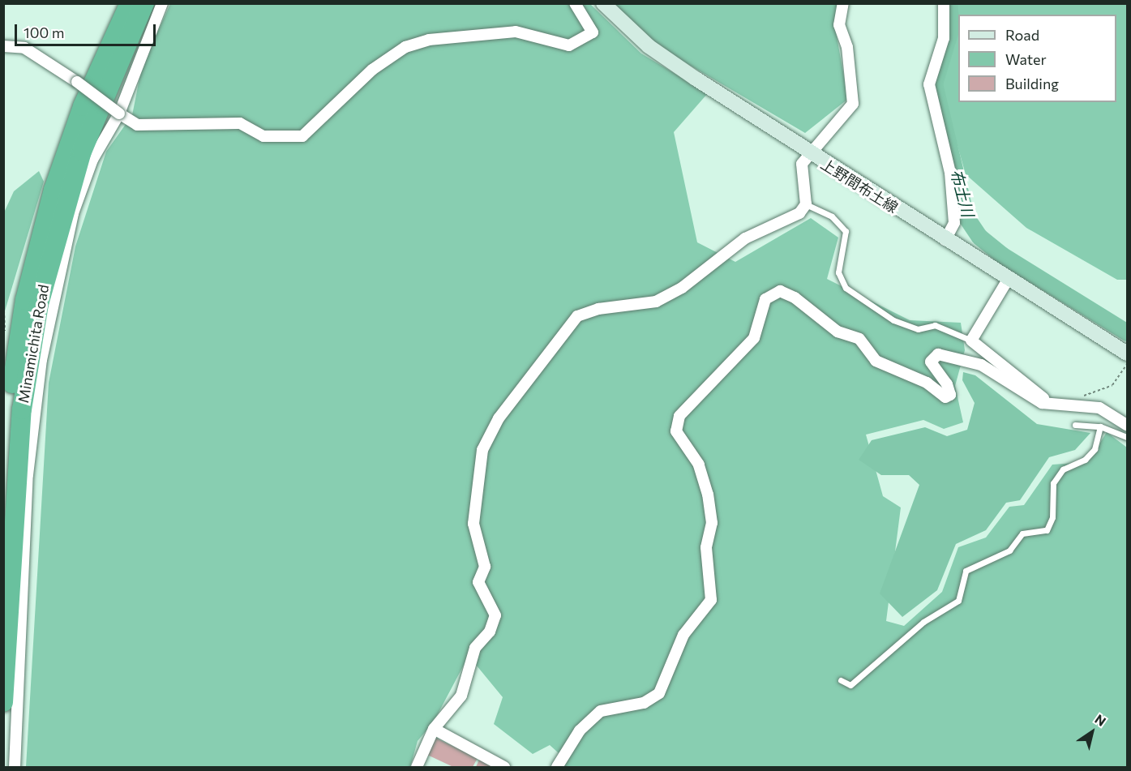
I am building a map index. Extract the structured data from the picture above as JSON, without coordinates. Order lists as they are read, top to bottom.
{
  "streets": {
    "highway": ["Minamichita Road"],
    "main road": ["上野間布土線"]
  },
  "water": ["布土川"],
  "legend": ["Road", "Water", "Building"],
  "scale_bar": "100 m",
  "north": "top right"
}
